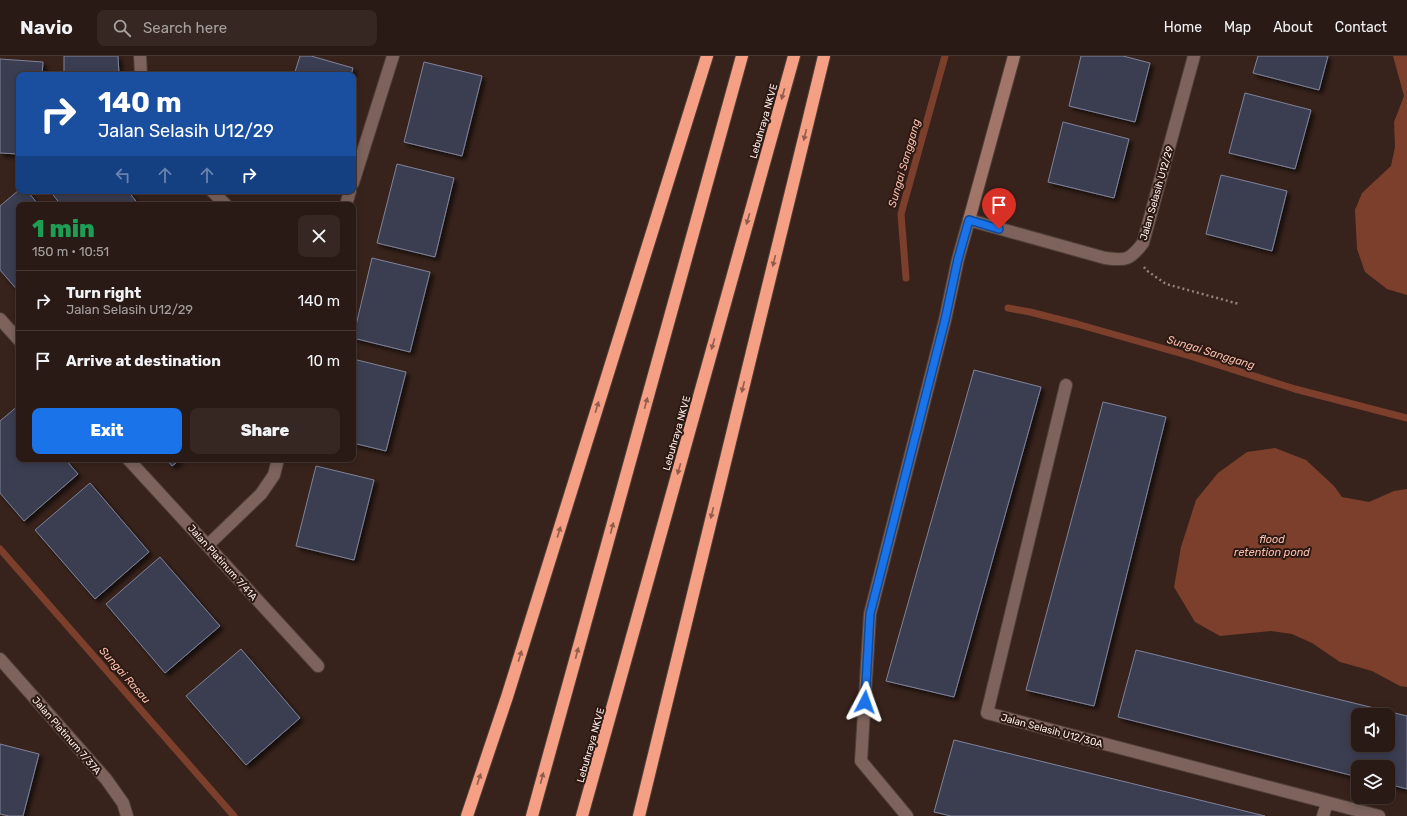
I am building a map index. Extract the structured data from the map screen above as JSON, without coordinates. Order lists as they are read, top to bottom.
{
  "streets": {
    "highway": ["Lebuhraya NKVE"],
    "street": [
      "Jalan Selasih U12/29",
      "Jalan Platinum 7/41A",
      "Jalan Selasih U12/30A",
      "Jalan Platinum 7/37A"
    ]
  },
  "water": ["Sungai Sanggang", "flood retention pond", "Sungai Rasau"],
  "page": {
    "header": "Navio",
    "search": "Search here",
    "nav": [
      "Home",
      "Map",
      "About",
      "Contact"
    ],
    "turn": ["140 m", "Jalan Selasih U12/29"],
    "heading": ["1 min", "150 m · 10:51"],
    "list": [
      {
        "name": "Turn right",
        "note": "Jalan Selasih U12/29",
        "value": "140 m"
      },
      {
        "name": "Arrive at destination",
        "value": "10 m"
      }
    ],
    "buttons": ["Exit", "Share"]
  }
}
